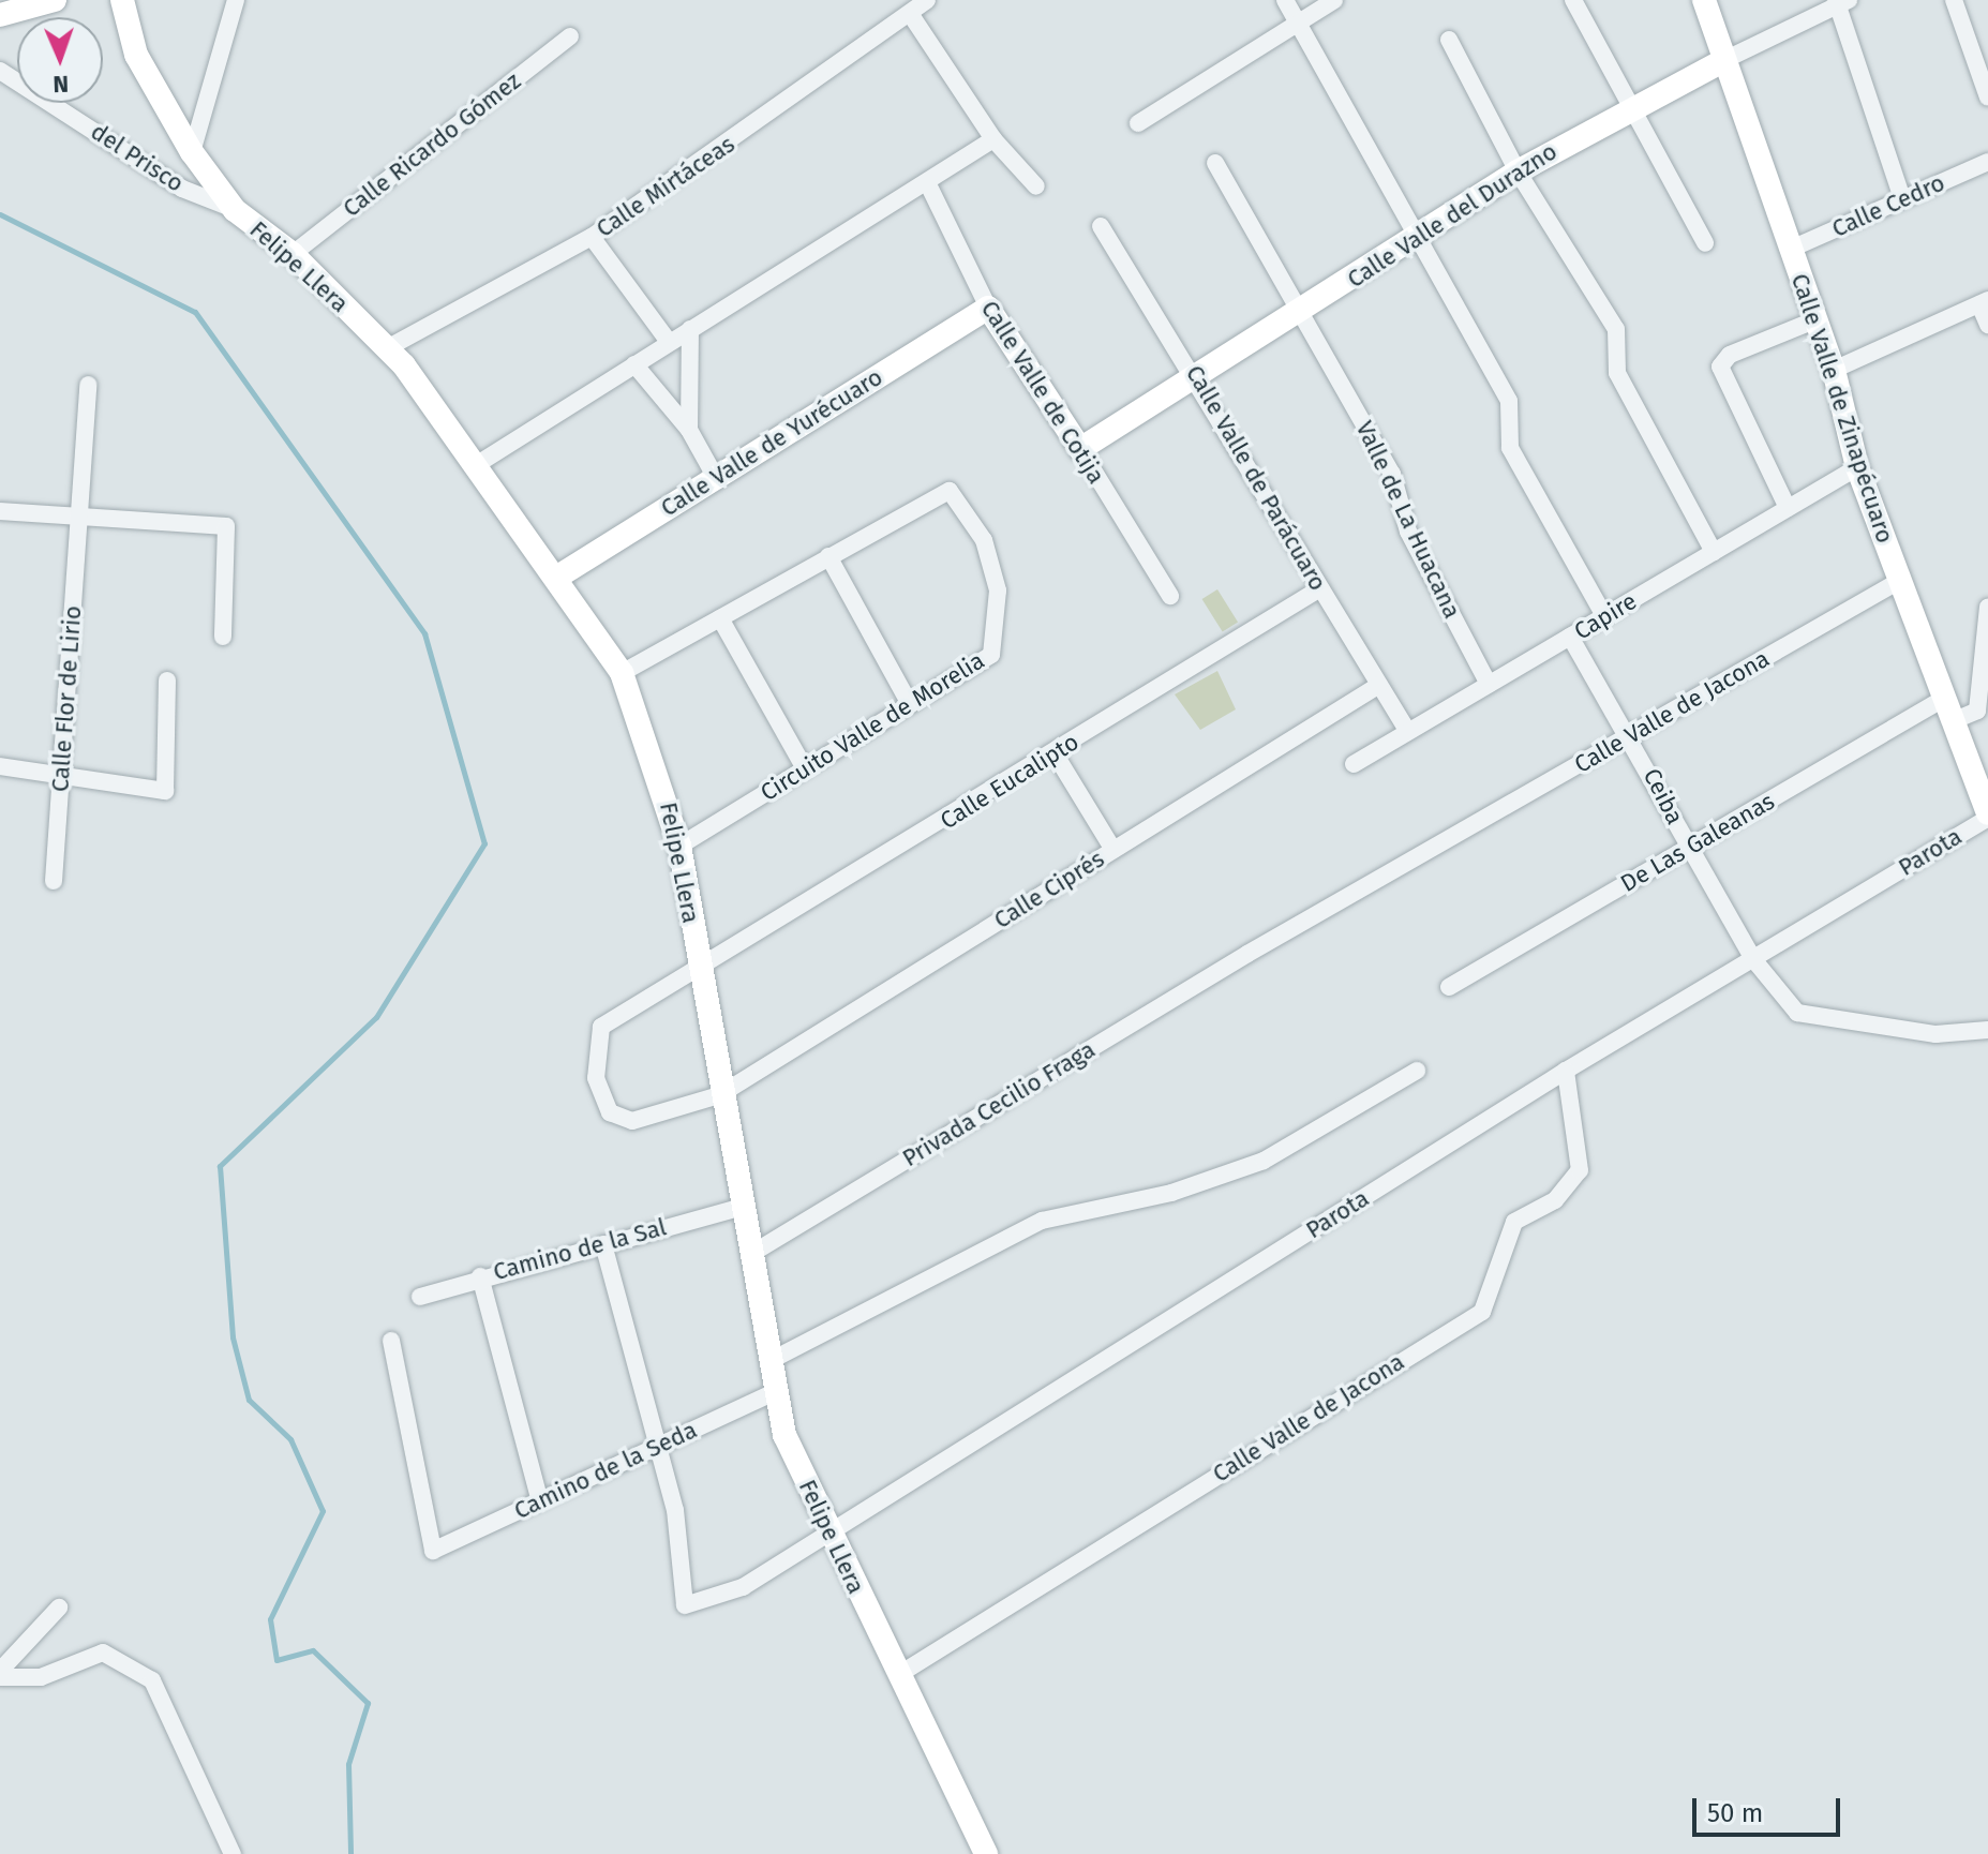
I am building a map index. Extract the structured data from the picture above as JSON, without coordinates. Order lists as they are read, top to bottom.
{
  "streets": {
    "street": [
      "Calle Ricardo Gómez",
      "del Prisco",
      "Calle Mirtáceas",
      "Calle Cedro",
      "Calle Valle del Durazno",
      "Felipe Llera",
      "Calle Valle de Cotija",
      "Calle Valle de Zinapécuaro",
      "Calle Valle de Yurécuaro",
      "Calle Valle de Parácuaro",
      "Valle de La Huacana",
      "Capire",
      "Calle Flor de Lirio",
      "Calle Valle de Jacona",
      "Circuito Valle de Morelia",
      "Calle Eucalipto",
      "Ceiba",
      "De Las Galeanas",
      "Parota",
      "Calle Ciprés",
      "Privada Cecilio Fraga",
      "Camino de la Sal",
      "Camino de la Seda"
    ]
  },
  "crossings": [
    ["Calle Ricardo Gómez", "Felipe Llera"],
    ["del Prisco", "Felipe Llera"],
    ["Calle Mirtáceas", "Felipe Llera"],
    ["Calle Cedro", "Calle Valle de Zinapécuaro"],
    ["Calle Valle del Durazno", "Calle Valle de Cotija"],
    ["Calle Valle del Durazno", "Calle Valle de Zinapécuaro"],
    ["Calle Valle del Durazno", "Calle Valle de Parácuaro"],
    ["Calle Valle del Durazno", "Valle de La Huacana"],
    ["Felipe Llera", "Calle Valle de Yurécuaro"],
    ["Felipe Llera", "Calle Valle de Jacona"],
    ["Felipe Llera", "Circuito Valle de Morelia"],
    ["Felipe Llera", "Calle Eucalipto"],
    ["Felipe Llera", "Parota"],
    ["Felipe Llera", "Calle Ciprés"],
    ["Felipe Llera", "Privada Cecilio Fraga"],
    ["Felipe Llera", "Camino de la Sal"],
    ["Felipe Llera", "Camino de la Seda"],
    ["Calle Valle de Cotija", "Calle Valle de Yurécuaro"],
    ["Calle Valle de Zinapécuaro", "Capire"],
    ["Calle Valle de Zinapécuaro", "Calle Valle de Jacona"],
    ["Calle Valle de Zinapécuaro", "De Las Galeanas"],
    ["Calle Valle de Zinapécuaro", "Parota"],
    ["Calle Valle de Parácuaro", "Capire"],
    ["Calle Valle de Parácuaro", "Calle Eucalipto"],
    ["Calle Valle de Parácuaro", "Calle Ciprés"],
    ["Valle de La Huacana", "Capire"],
    ["Capire", "Ceiba"],
    ["Calle Valle de Jacona", "Ceiba"],
    ["Calle Valle de Jacona", "Parota"],
    ["Calle Valle de Jacona", "Privada Cecilio Fraga"],
    ["Calle Eucalipto", "Calle Ciprés"],
    ["Ceiba", "De Las Galeanas"],
    ["Ceiba", "Parota"],
    ["Parota", "Camino de la Seda"]
  ],
  "scale_bar": "50 m",
  "north": "bottom"
}
